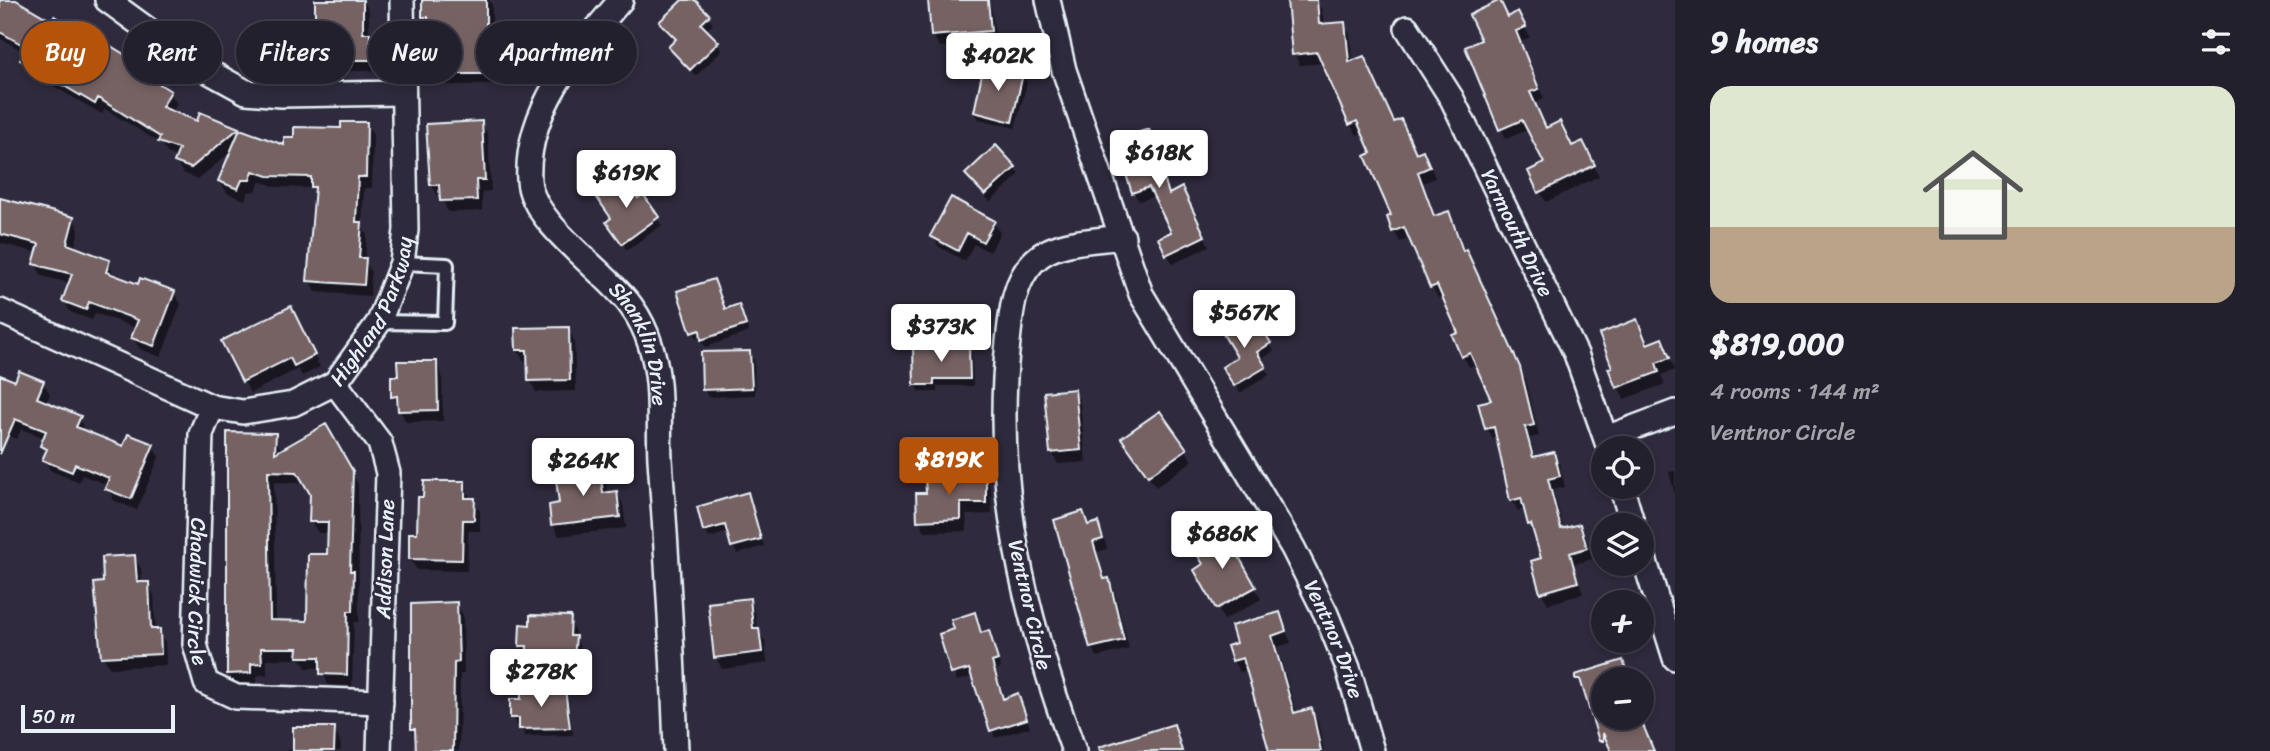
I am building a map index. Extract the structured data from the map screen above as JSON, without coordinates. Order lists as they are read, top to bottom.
{
  "streets": {
    "street": [
      "Yarmouth Drive",
      "Highland Parkway",
      "Shanklin Drive",
      "Addison Lane",
      "Chadwick Circle",
      "Ventnor Circle",
      "Ventnor Drive"
    ]
  },
  "crossings": [
    ["Highland Parkway", "Addison Lane"],
    ["Highland Parkway", "Chadwick Circle"],
    ["Addison Lane", "Chadwick Circle"],
    ["Ventnor Circle", "Ventnor Drive"]
  ],
  "scale_bar": "50 m",
  "page": {
    "heading": "9 homes",
    "chip": [
      "Buy",
      "Rent",
      "Filters",
      "New",
      "Apartment"
    ],
    "price": [
      "$402K",
      "$618K",
      "$619K",
      "$567K",
      "$373K",
      "$819K",
      "$264K",
      "$686K",
      "$278K"
    ],
    "list": [
      {
        "name": "$819,000",
        "note": "4 rooms · 144 m² · Ventnor Circle"
      }
    ],
    "map_buttons": ["+", "−"],
    "scale": "50 m"
  }
}
